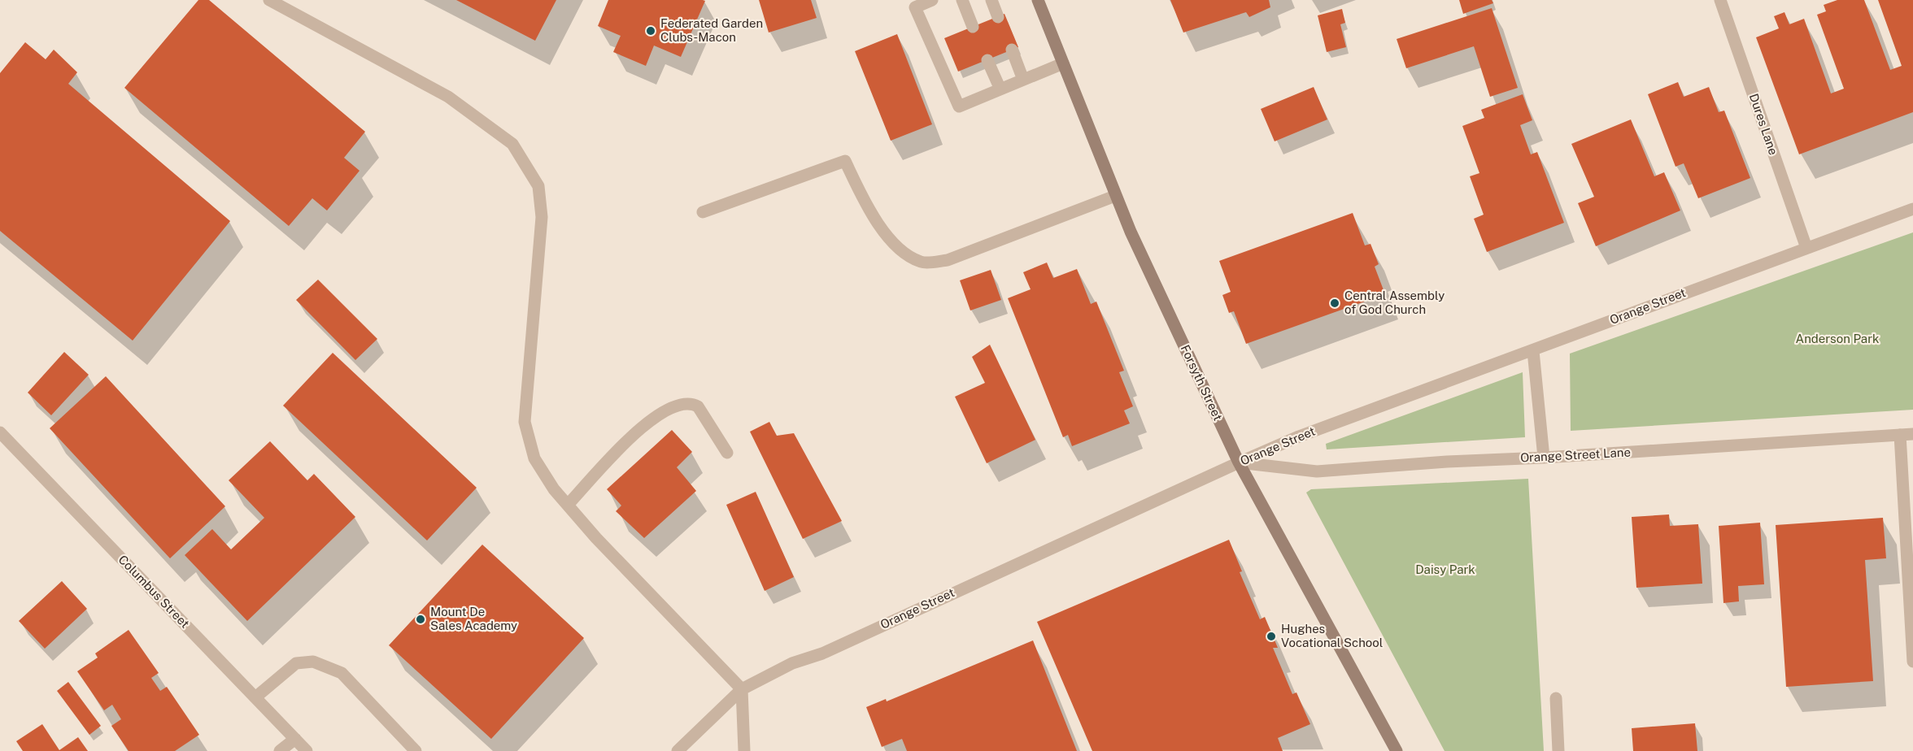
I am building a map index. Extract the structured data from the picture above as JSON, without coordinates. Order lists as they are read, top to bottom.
{
  "streets": {
    "street": [
      "Dures Lane",
      "Orange Street",
      "Forsyth Street",
      "Orange Street Lane",
      "Columbus Street"
    ]
  },
  "crossings": [
    ["Dures Lane", "Orange Street"],
    ["Orange Street", "Forsyth Street"],
    ["Orange Street", "Orange Street Lane"],
    ["Forsyth Street", "Orange Street Lane"]
  ],
  "parks": ["Anderson Park", "Daisy Park"],
  "places": [
    "Federated Garden Clubs-Macon",
    "Central Assembly of God Church",
    "Mount De Sales Academy",
    "Hughes Vocational School"
  ]
}
